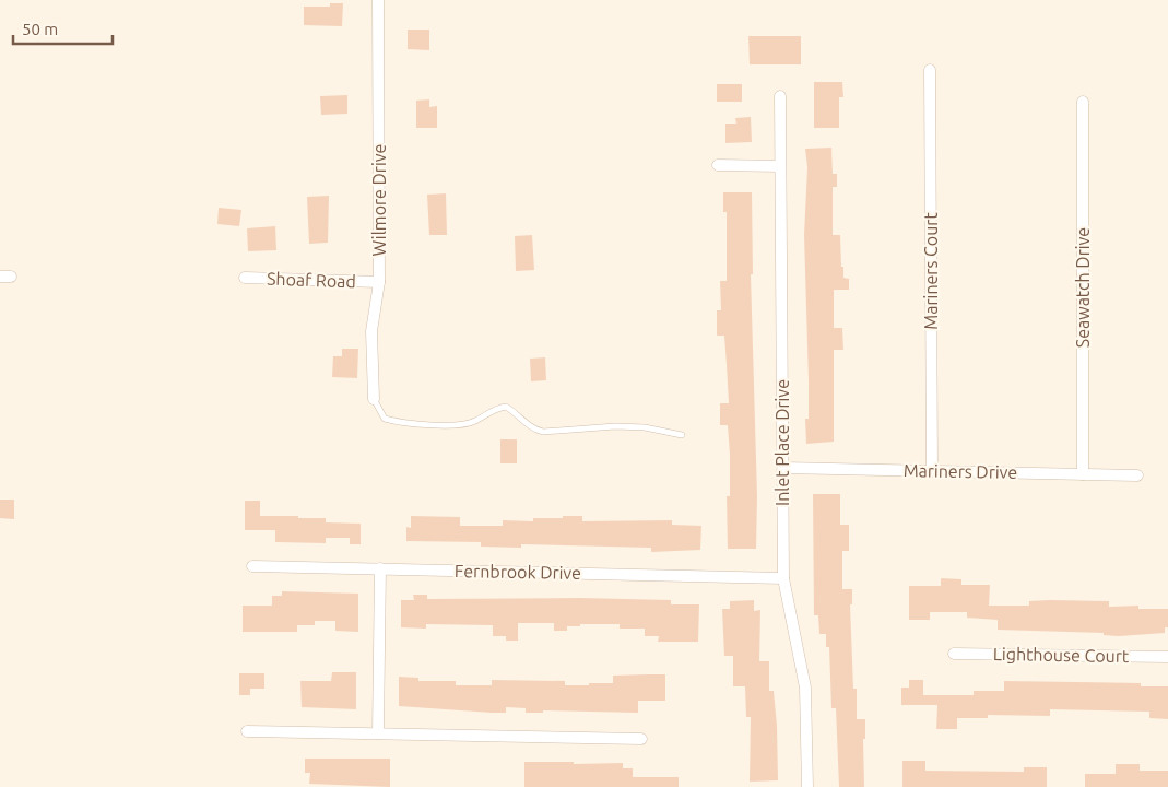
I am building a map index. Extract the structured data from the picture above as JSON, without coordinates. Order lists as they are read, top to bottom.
{
  "streets": {
    "street": [
      "Wilmore Drive",
      "Mariners Court",
      "Shoaf Road",
      "Seawatch Drive",
      "Inlet Place Drive",
      "Mariners Drive",
      "Fernbrook Drive",
      "Lighthouse Court"
    ]
  },
  "crossings": [
    ["Wilmore Drive", "Shoaf Road"],
    ["Mariners Court", "Mariners Drive"],
    ["Seawatch Drive", "Mariners Drive"],
    ["Inlet Place Drive", "Mariners Drive"],
    ["Inlet Place Drive", "Fernbrook Drive"]
  ],
  "scale_bar": "50 m"
}
